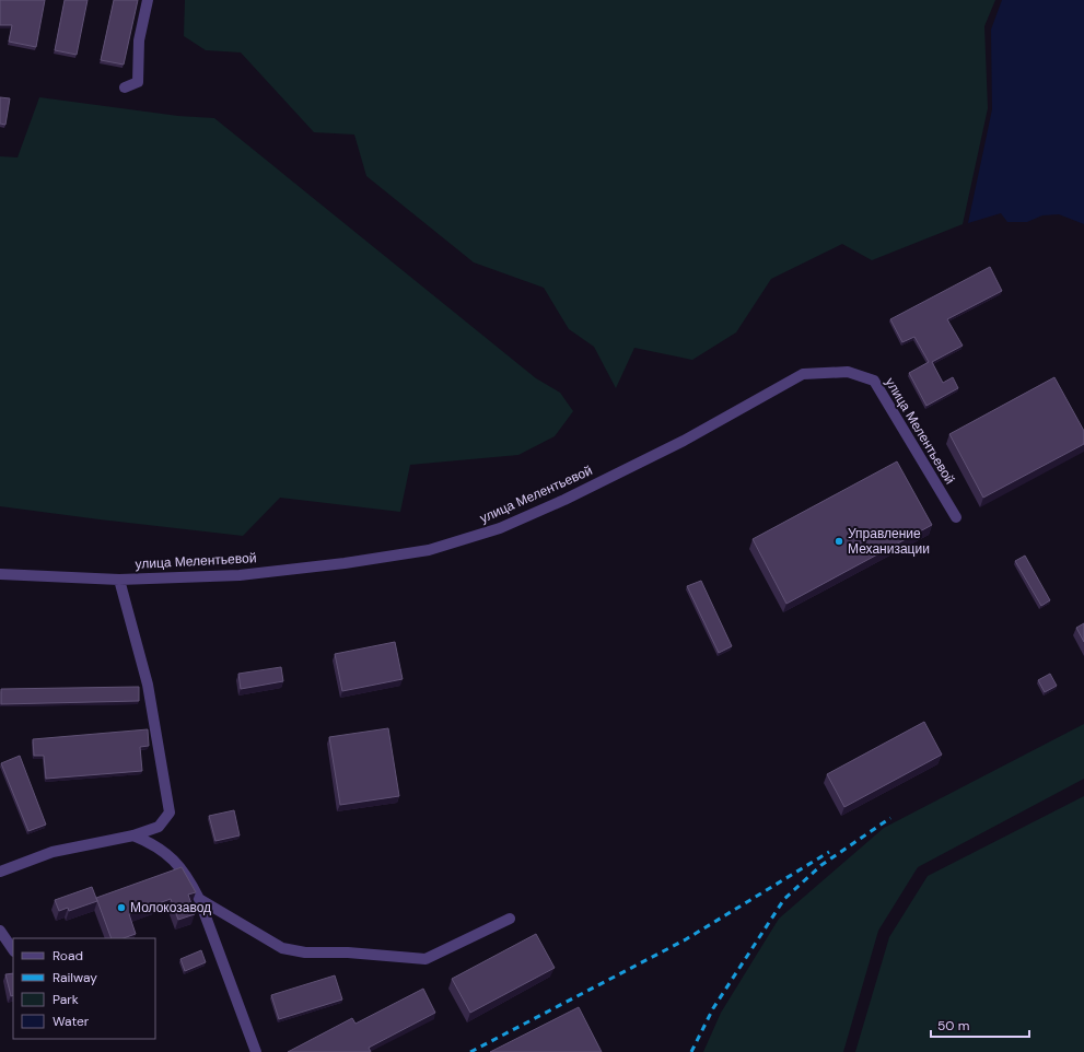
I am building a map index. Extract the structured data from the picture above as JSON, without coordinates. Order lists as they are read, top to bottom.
{
  "streets": {
    "street": ["улица Мелентьевой"]
  },
  "places": ["Управление Механизации", "Молокозавод"],
  "legend": [
    "Road",
    "Railway",
    "Park",
    "Water"
  ],
  "scale_bar": "50 m"
}
